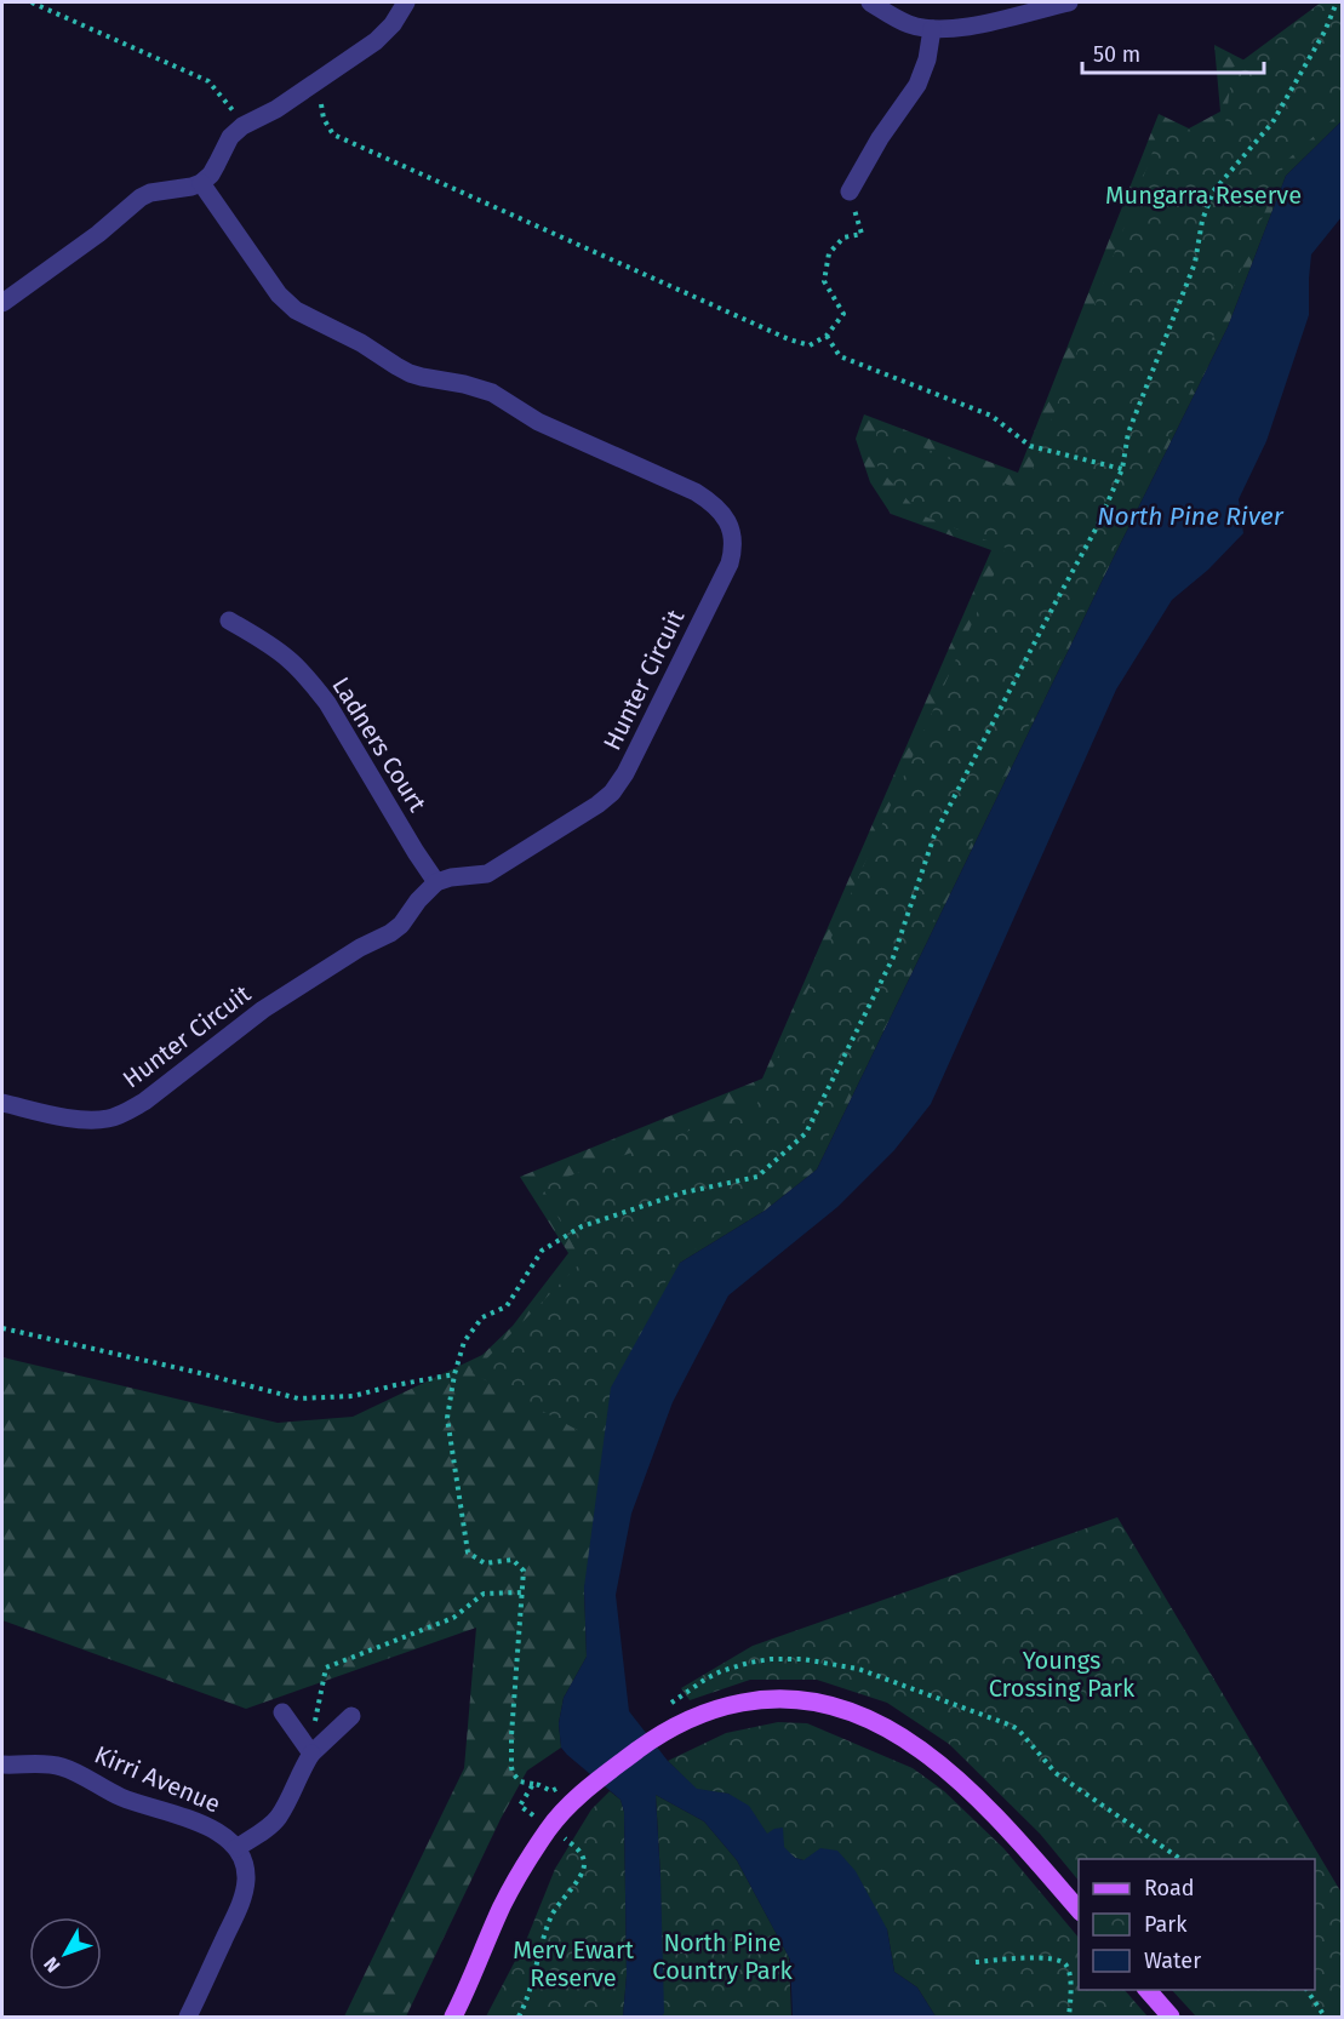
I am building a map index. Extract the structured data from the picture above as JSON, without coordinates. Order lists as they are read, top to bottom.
{
  "streets": {
    "street": ["Hunter Circuit", "Ladners Court", "Kirri Avenue"]
  },
  "crossings": [
    ["Hunter Circuit", "Ladners Court"]
  ],
  "water": ["North Pine River"],
  "parks": [
    "Mungarra Reserve",
    "Youngs Crossing Park",
    "North Pine Country Park",
    "Merv Ewart Reserve"
  ],
  "legend": ["Road", "Park", "Water"],
  "scale_bar": "50 m",
  "north": "bottom left"
}
